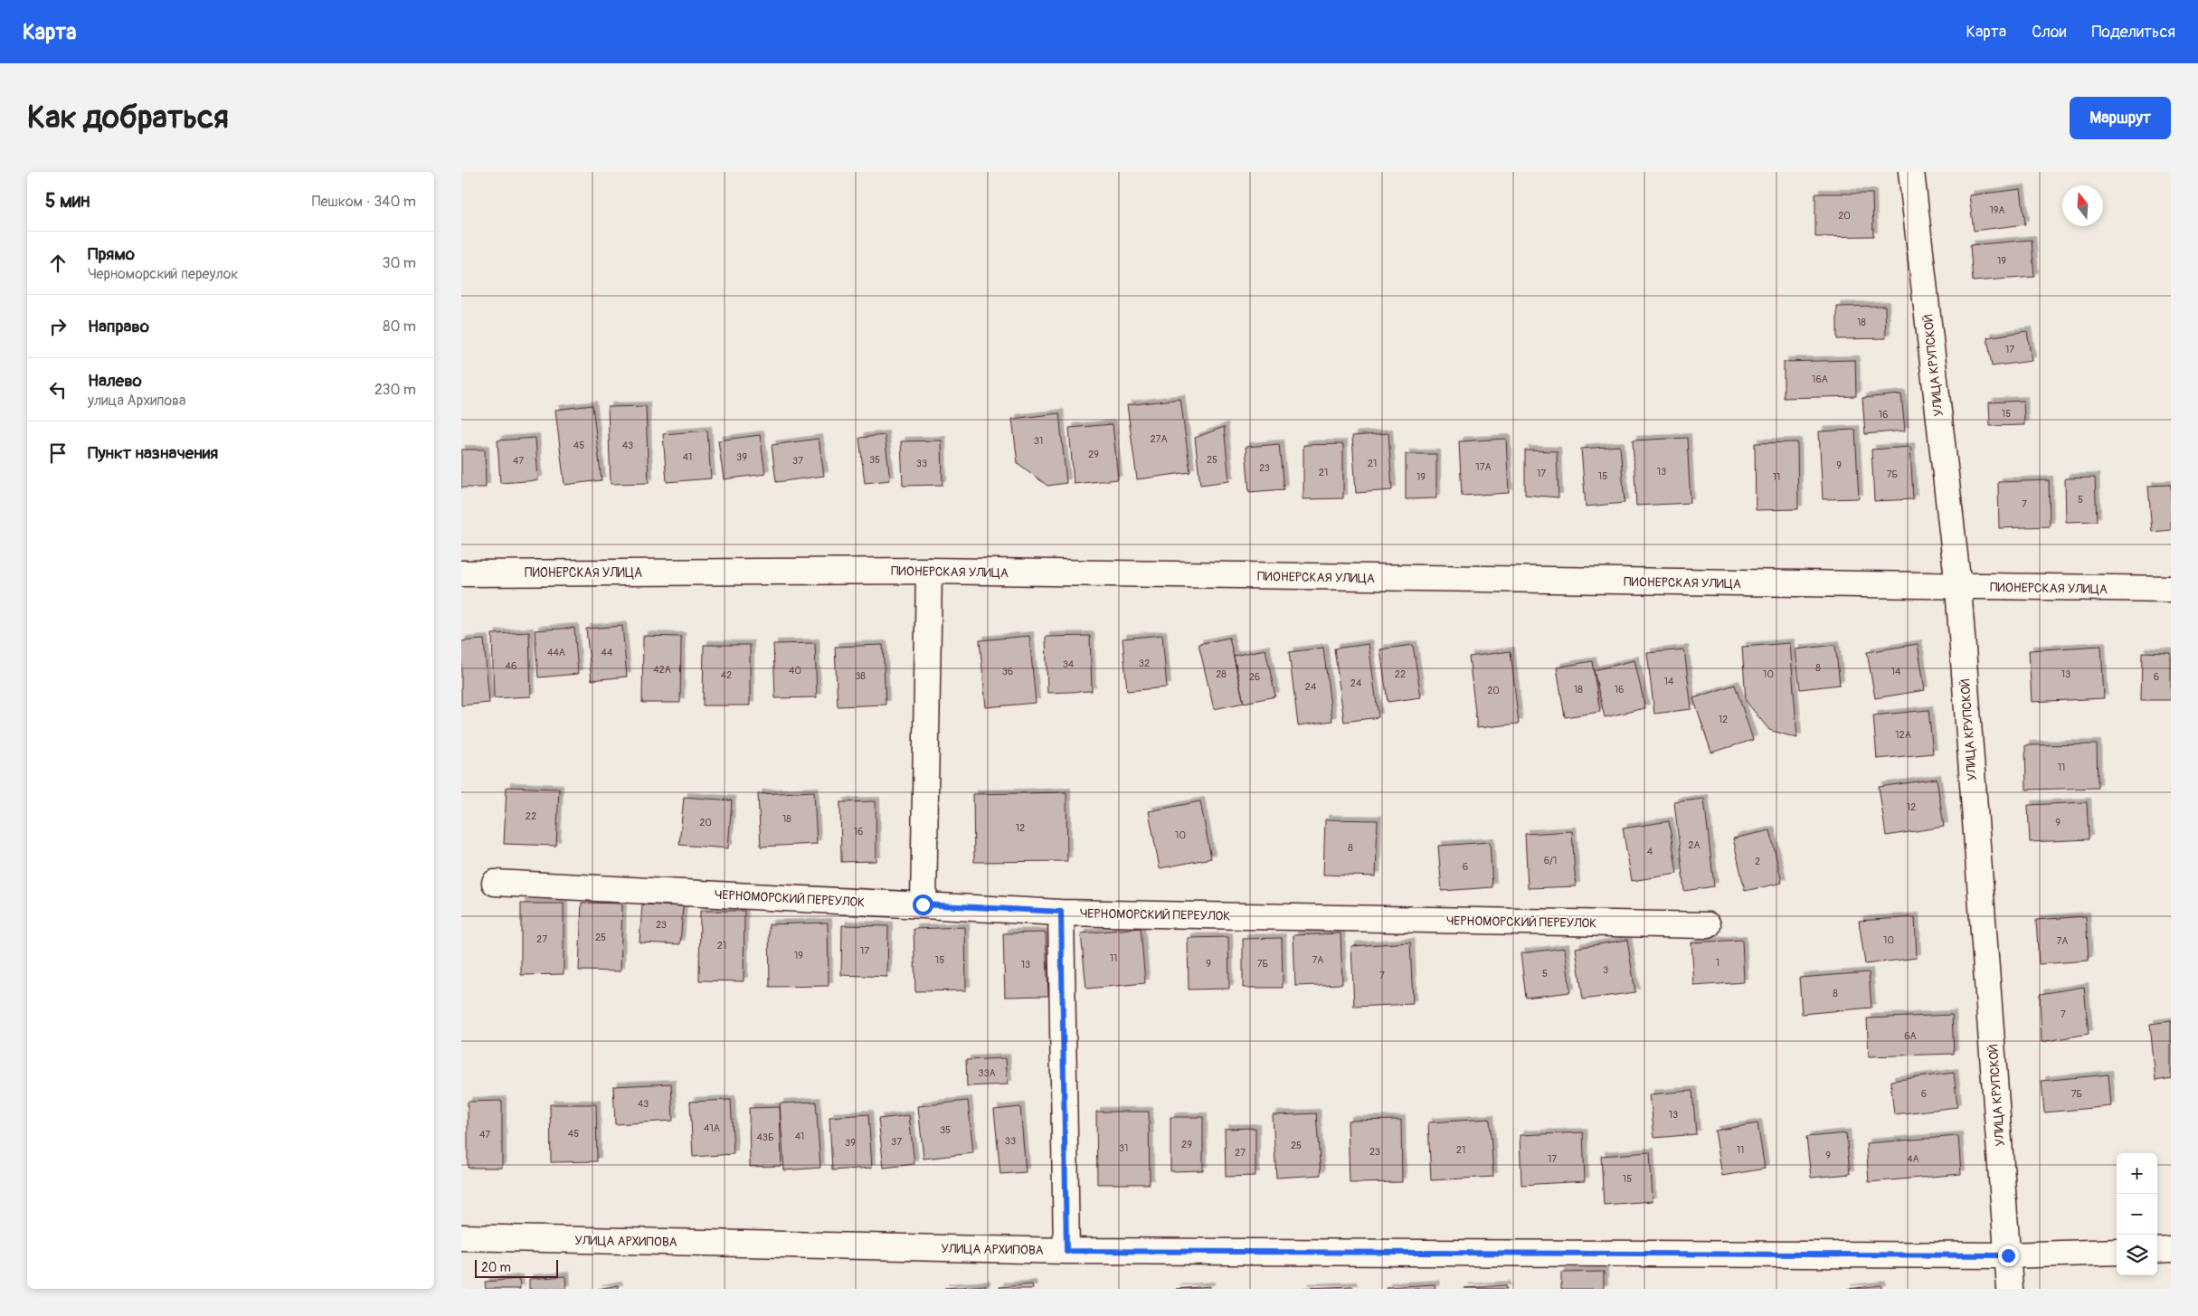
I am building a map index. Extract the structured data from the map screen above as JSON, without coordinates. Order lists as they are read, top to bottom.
{
  "streets": {
    "street": [
      "УЛИЦА КРУПСКОЙ",
      "ПИОНЕРСКАЯ УЛИЦА",
      "ЧЕРНОМОРСКИЙ ПЕРЕУЛОК",
      "УЛИЦА АРХИПОВА"
    ]
  },
  "crossings": [
    ["УЛИЦА КРУПСКОЙ", "ПИОНЕРСКАЯ УЛИЦА"],
    ["УЛИЦА КРУПСКОЙ", "УЛИЦА АРХИПОВА"]
  ],
  "house_numbers": [
    "19А",
    "20",
    "19",
    "18",
    "17",
    "16А",
    "15",
    "16",
    "27А",
    "31",
    "45",
    "43",
    "29",
    "41",
    "39",
    "35",
    "25",
    "47",
    "37",
    "33",
    "21",
    "9",
    "17А",
    "23",
    "13",
    "21",
    "17",
    "7Б",
    "15",
    "19",
    "11",
    "5",
    "7",
    "44А",
    "44",
    "32",
    "34",
    "46",
    "8",
    "42А",
    "40",
    "36",
    "14",
    "28",
    "22",
    "10",
    "13",
    "42",
    "38",
    "26",
    "6",
    "14",
    "24",
    "24",
    "18",
    "16",
    "20",
    "12",
    "12А",
    "11",
    "12",
    "22",
    "18",
    "20",
    "9",
    "12",
    "16",
    "10",
    "2А",
    "8",
    "4",
    "6/1",
    "2",
    "6",
    "23",
    "25",
    "27",
    "10",
    "7А",
    "21",
    "17",
    "19",
    "11",
    "15",
    "7А",
    "1",
    "9",
    "7Б",
    "13",
    "3",
    "5",
    "7",
    "8",
    "7",
    "6А",
    "33А",
    "6",
    "7Б",
    "43",
    "13",
    "41А",
    "35",
    "45",
    "47",
    "41",
    "43Б",
    "33",
    "37",
    "39",
    "29",
    "25",
    "31",
    "21",
    "11",
    "23",
    "27",
    "9",
    "17",
    "4А",
    "15"
  ],
  "scale_bar": "20 m",
  "north": "top",
  "page": {
    "header": "Карта",
    "nav": ["Карта", "Слои", "Поделиться"],
    "buttons": "Маршрут",
    "title": "Как добраться",
    "heading": ["5 мин", "Пешком · 340 m"],
    "list": [
      ["Прямо", "Черноморский переулок", "30 m"],
      ["Направо", "80 m"],
      ["Налево", "улица Архипова", "230 m"],
      "Пункт назначения"
    ],
    "map_buttons": ["+", "−"],
    "scale": "20 m"
  }
}
